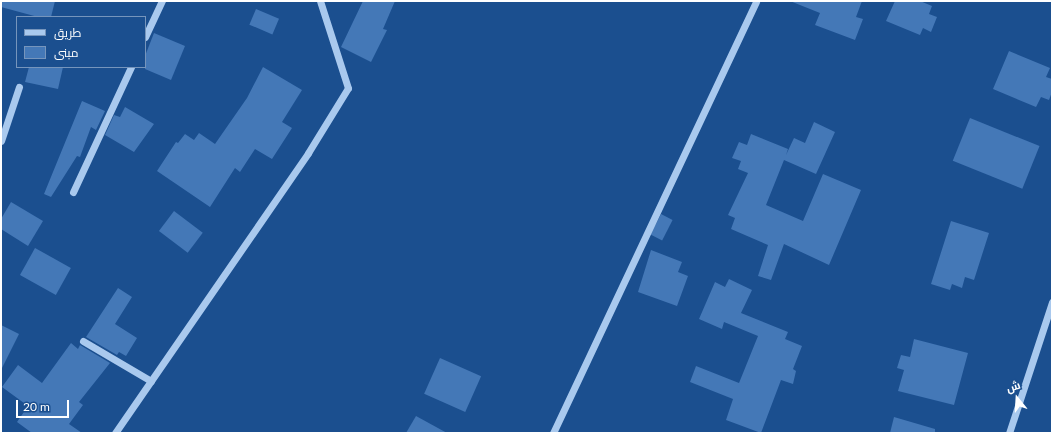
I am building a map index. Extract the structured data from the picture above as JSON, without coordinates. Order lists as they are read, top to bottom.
{
  "legend": ["طريق", "مبنى"],
  "scale_bar": "20 m",
  "north": "top"
}
